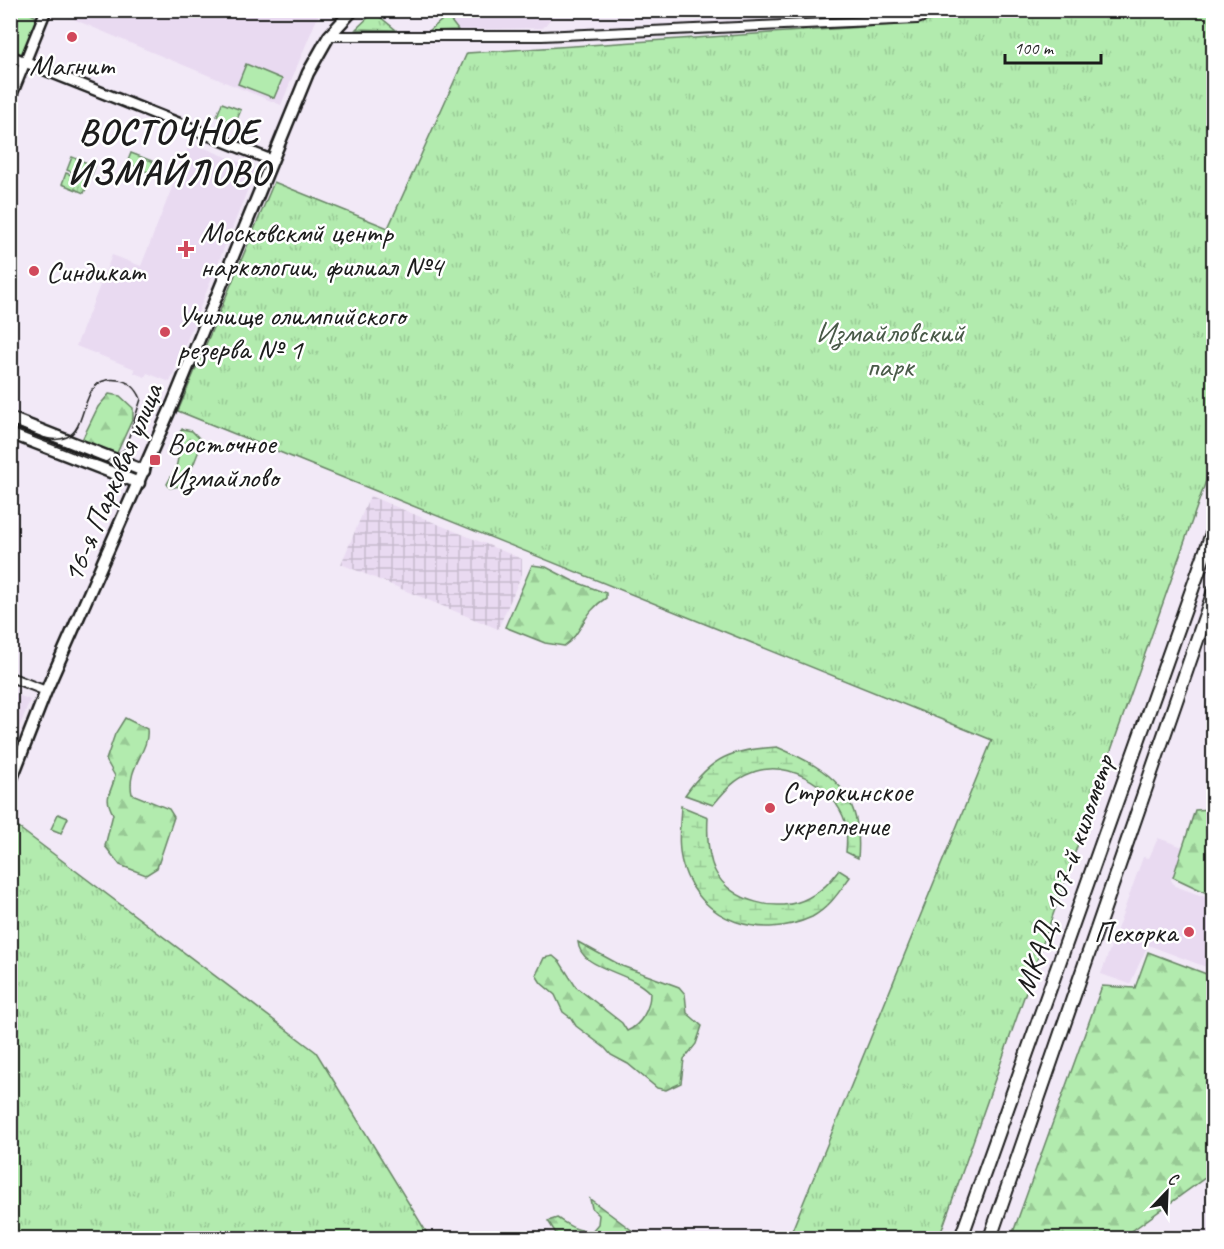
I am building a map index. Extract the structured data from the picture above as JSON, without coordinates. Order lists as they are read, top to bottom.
{
  "streets": {
    "highway": ["МКАД, 107-й километр"],
    "main road": ["16-я Парковая улица"]
  },
  "districts": ["ВОСТОЧНОЕ ИЗМАЙЛОВО"],
  "parks": ["Измайловский парк"],
  "places": {
    "other": [
      "Магнит",
      "Синдикат",
      "Училище олимпийского резерва № 1",
      "Строкинское укрепление",
      "Пехорка"
    ],
    "health": ["Московскмй центр наркологии, филиал №4"],
    "transit": ["Восточное Измайлово"]
  },
  "scale_bar": "100 m",
  "north": "top right"
}
